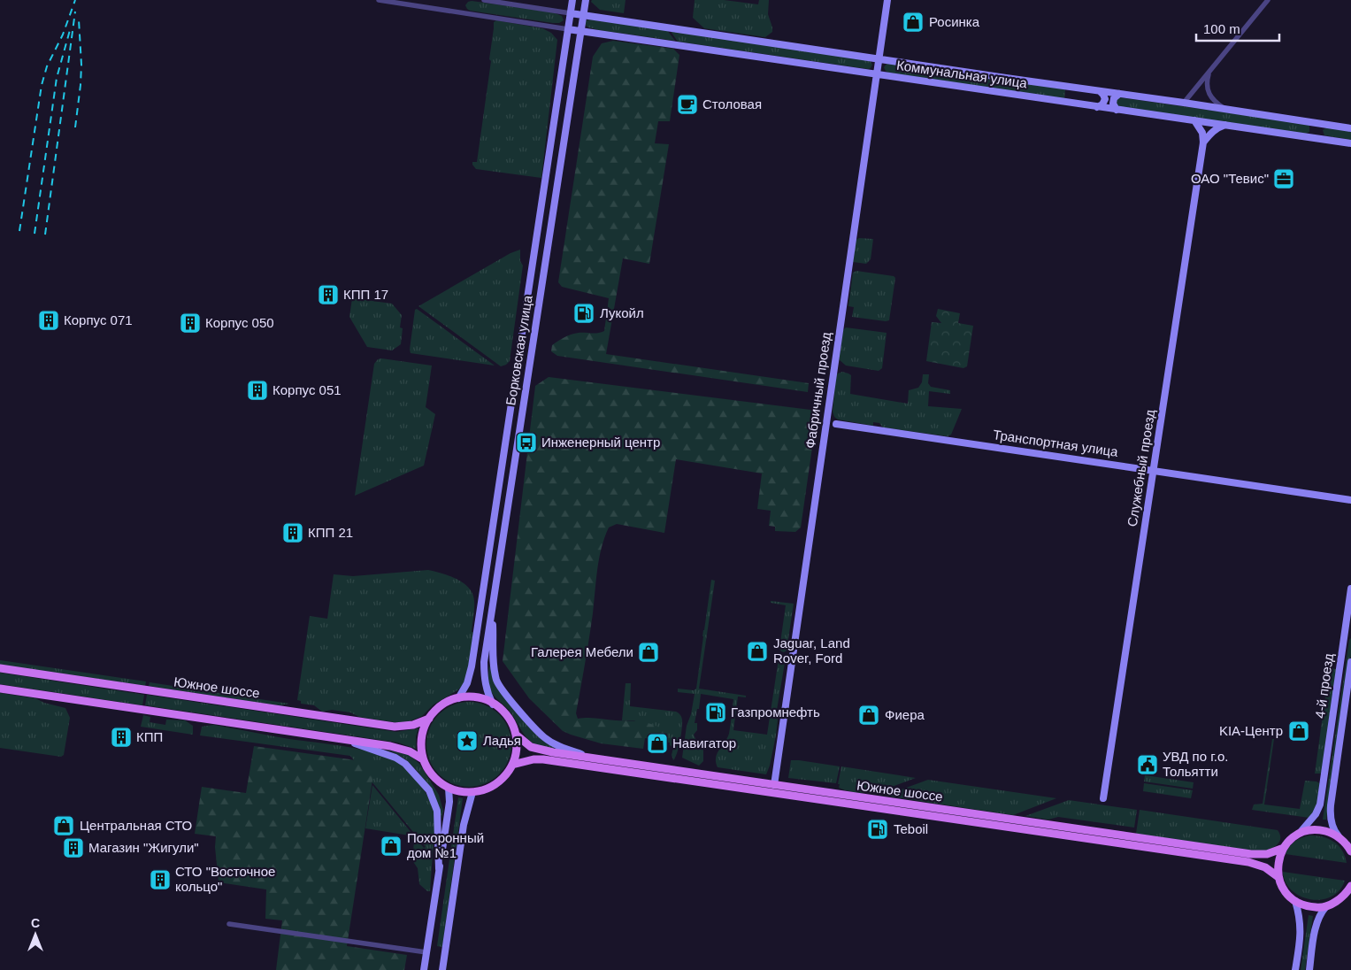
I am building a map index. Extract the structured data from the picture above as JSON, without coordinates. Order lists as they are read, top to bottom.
{
  "streets": {
    "main road": [
      "Коммунальная улица",
      "Борковская улица",
      "Фабричный проезд",
      "Транспортная улица",
      "Служебный проезд",
      "4-й проезд",
      "Южное шоссе"
    ]
  },
  "crossings": [
    ["Коммунальная улица", "Борковская улица"],
    ["Коммунальная улица", "Фабричный проезд"],
    ["Коммунальная улица", "Служебный проезд"],
    ["Борковская улица", "Южное шоссе"],
    ["Фабричный проезд", "Южное шоссе"],
    ["Транспортная улица", "Служебный проезд"]
  ],
  "places": {
    "shop": [
      "Росинка",
      "Jaguar, Land Rover, Ford",
      "Галерея Мебели",
      "Фиера",
      "KIA-Центр",
      "Навигатор",
      "Центральная СТО",
      "Похоронный дом №1"
    ],
    "cafe": ["Столовая"],
    "office": ["ОАО \"Тевис\""],
    "building": [
      "КПП 17",
      "Корпус 071",
      "Корпус 050",
      "Корпус 051",
      "КПП 21",
      "КПП",
      "Магазин \"Жигули\"",
      "СТО \"Восточное кольцо\""
    ],
    "fuel station": ["Лукойл", "Газпромнефть", "Teboil"],
    "bus stop": ["Инженерный центр"],
    "place": ["Ладья"],
    "public building": ["УВД по г.о. Тольятти"]
  },
  "scale_bar": "100 m",
  "north": "top"
}
